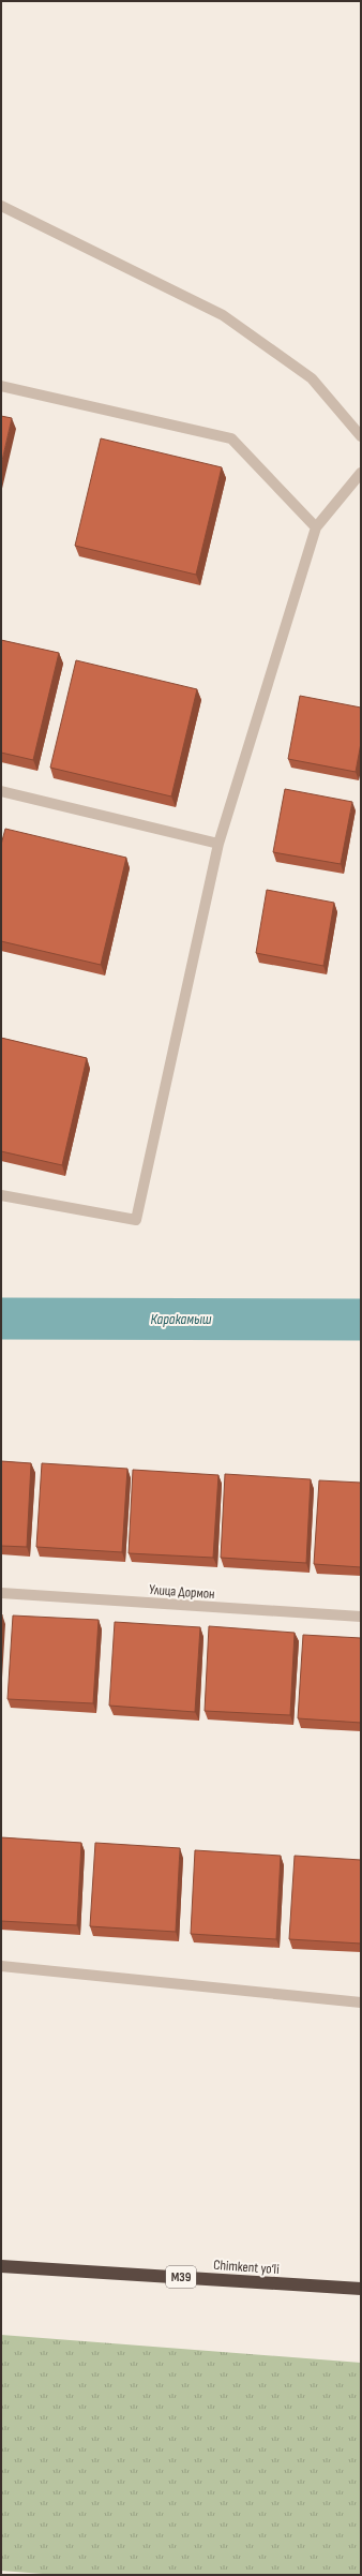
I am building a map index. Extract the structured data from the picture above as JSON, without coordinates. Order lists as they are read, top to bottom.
{
  "streets": {
    "highway": ["Chimkent yo‘li", "M39"],
    "street": ["Улица Дормон"]
  },
  "water": ["Каракамыш"]
}
